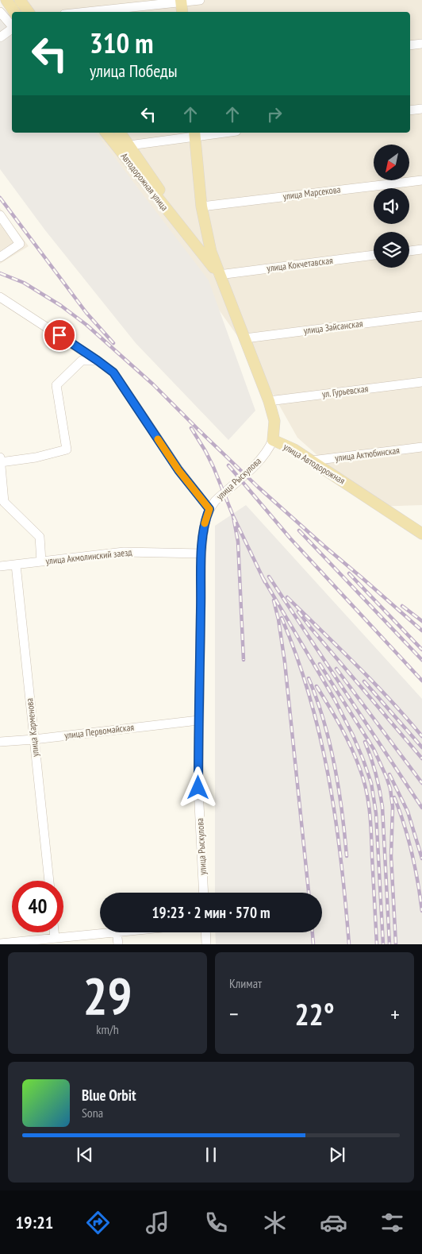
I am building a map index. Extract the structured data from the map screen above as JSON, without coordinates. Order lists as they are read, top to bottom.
{
  "streets": {
    "main road": ["Автодорожная улица", "улица Автодорожная"],
    "street": [
      "улица Марсекова",
      "улица Кокчетавская",
      "улица Зайсанская",
      "ул. Гурьевская",
      "улица Актюбинская",
      "улица Рыскулова",
      "улица Акмолинский заезд",
      "улица Карменова",
      "улица Первомайская"
    ]
  },
  "crossings": [
    ["Автодорожная улица", "улица Кокчетавская"],
    ["Автодорожная улица", "улица Автодорожная"],
    ["улица Кокчетавская", "улица Автодорожная"],
    ["улица Зайсанская", "улица Автодорожная"],
    ["ул. Гурьевская", "улица Автодорожная"],
    ["улица Актюбинская", "улица Автодорожная"],
    ["улица Автодорожная", "улица Рыскулова"],
    ["улица Рыскулова", "улица Акмолинский заезд"],
    ["улица Рыскулова", "улица Первомайская"],
    ["улица Акмолинский заезд", "улица Карменова"],
    ["улица Карменова", "улица Первомайская"]
  ],
  "north": "bottom left",
  "page": {
    "turn": ["310 m", "улица Победы"],
    "limit": "40",
    "trip": "19:23 · 2 мин · 570 m",
    "tile": [
      ["29", "km/h"],
      "Климат"
    ],
    "heat": ["−", "22°", "+"],
    "song": ["Blue Orbit", "Sona"],
    "tabs": "19:21"
  }
}
